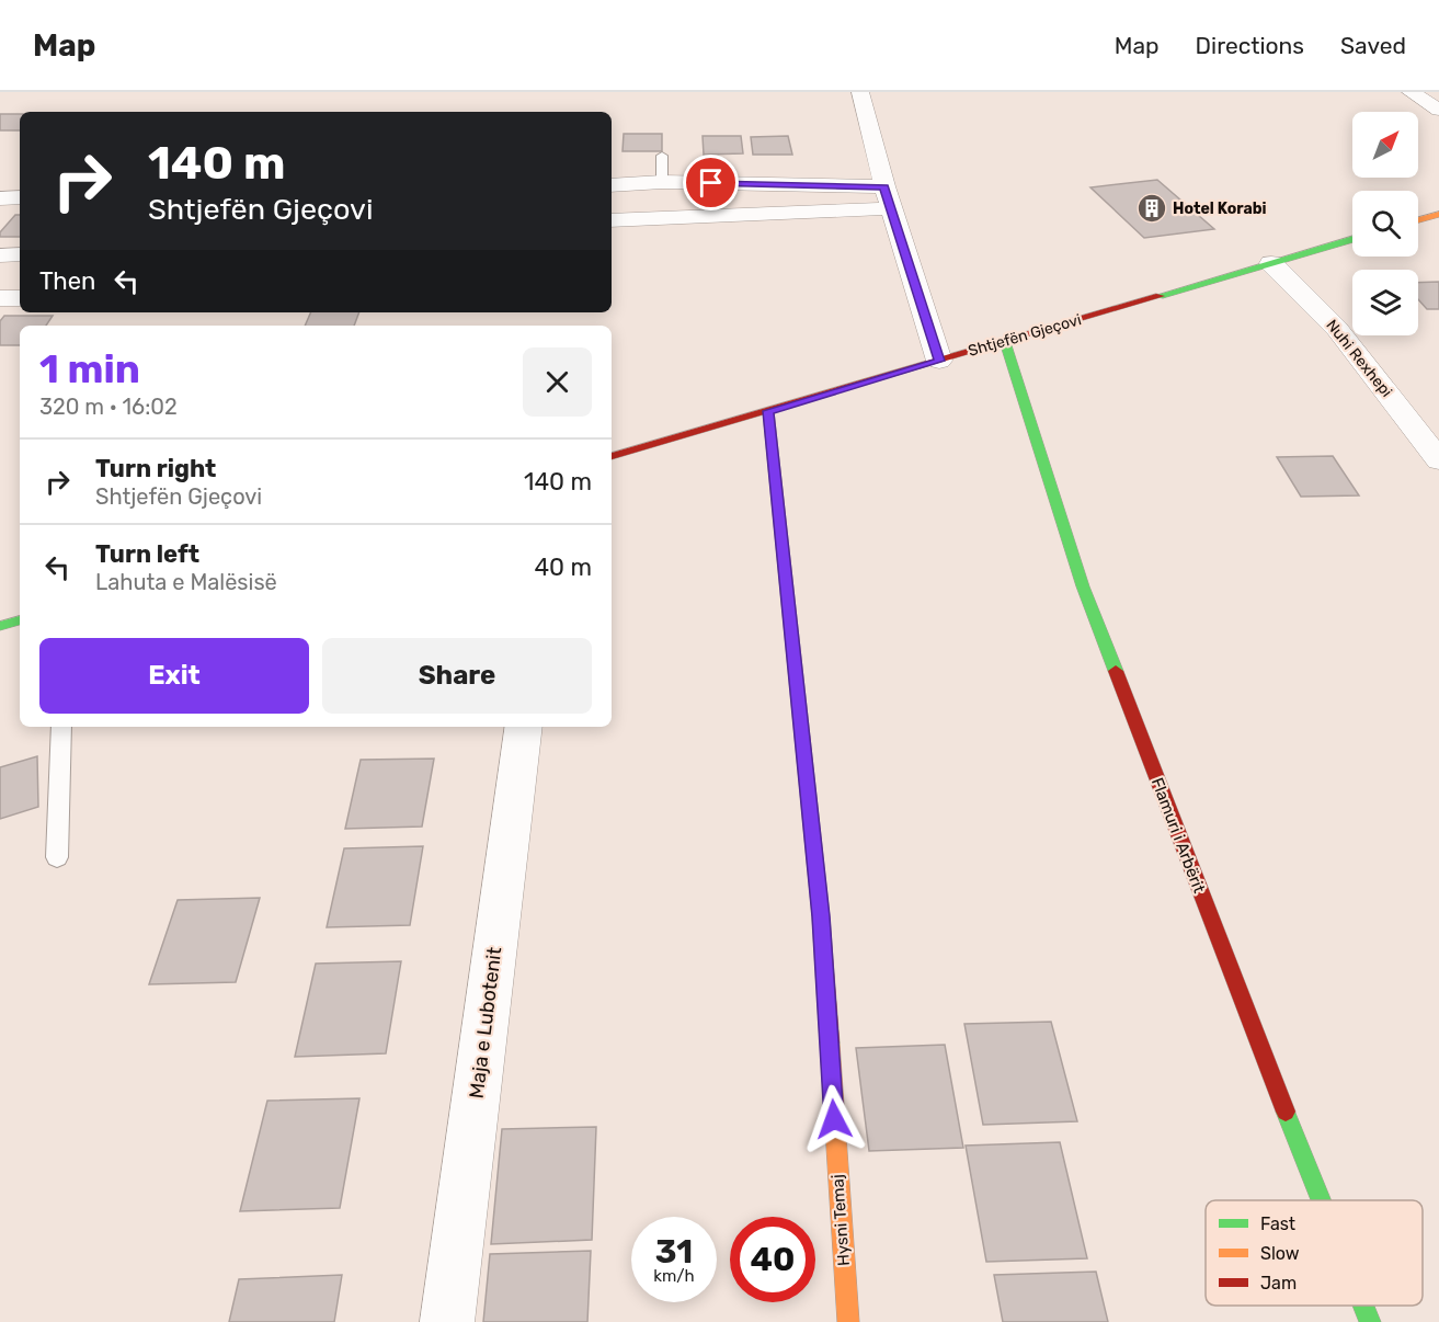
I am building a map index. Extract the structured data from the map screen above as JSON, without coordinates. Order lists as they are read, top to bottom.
{
  "streets": {
    "street": [
      "Shtjefën Gjeçovi",
      "Nuhi Rexhepi",
      "Flamuri i Arbërit",
      "Maja e Lubotenit",
      "Hysni Temaj"
    ]
  },
  "crossings": [
    ["Shtjefën Gjeçovi", "Nuhi Rexhepi"],
    ["Shtjefën Gjeçovi", "Flamuri i Arbërit"],
    ["Shtjefën Gjeçovi", "Hysni Temaj"]
  ],
  "places": {
    "building": ["Hotel Korabi"]
  },
  "legend": ["Fast", "Slow", "Jam"],
  "north": "top right",
  "page": {
    "header": "Map",
    "nav": ["Map", "Directions", "Saved"],
    "turn": ["140 m", "Shtjefën Gjeçovi"],
    "then": "Then",
    "heading": ["1 min", "320 m · 16:02"],
    "list": [
      {
        "name": "Turn right",
        "note": "Shtjefën Gjeçovi",
        "value": "140 m"
      },
      {
        "name": "Turn left",
        "note": "Lahuta e Malësisë",
        "value": "40 m"
      }
    ],
    "buttons": ["Exit", "Share"],
    "speed": "31 km/h",
    "limit": "40"
  }
}
